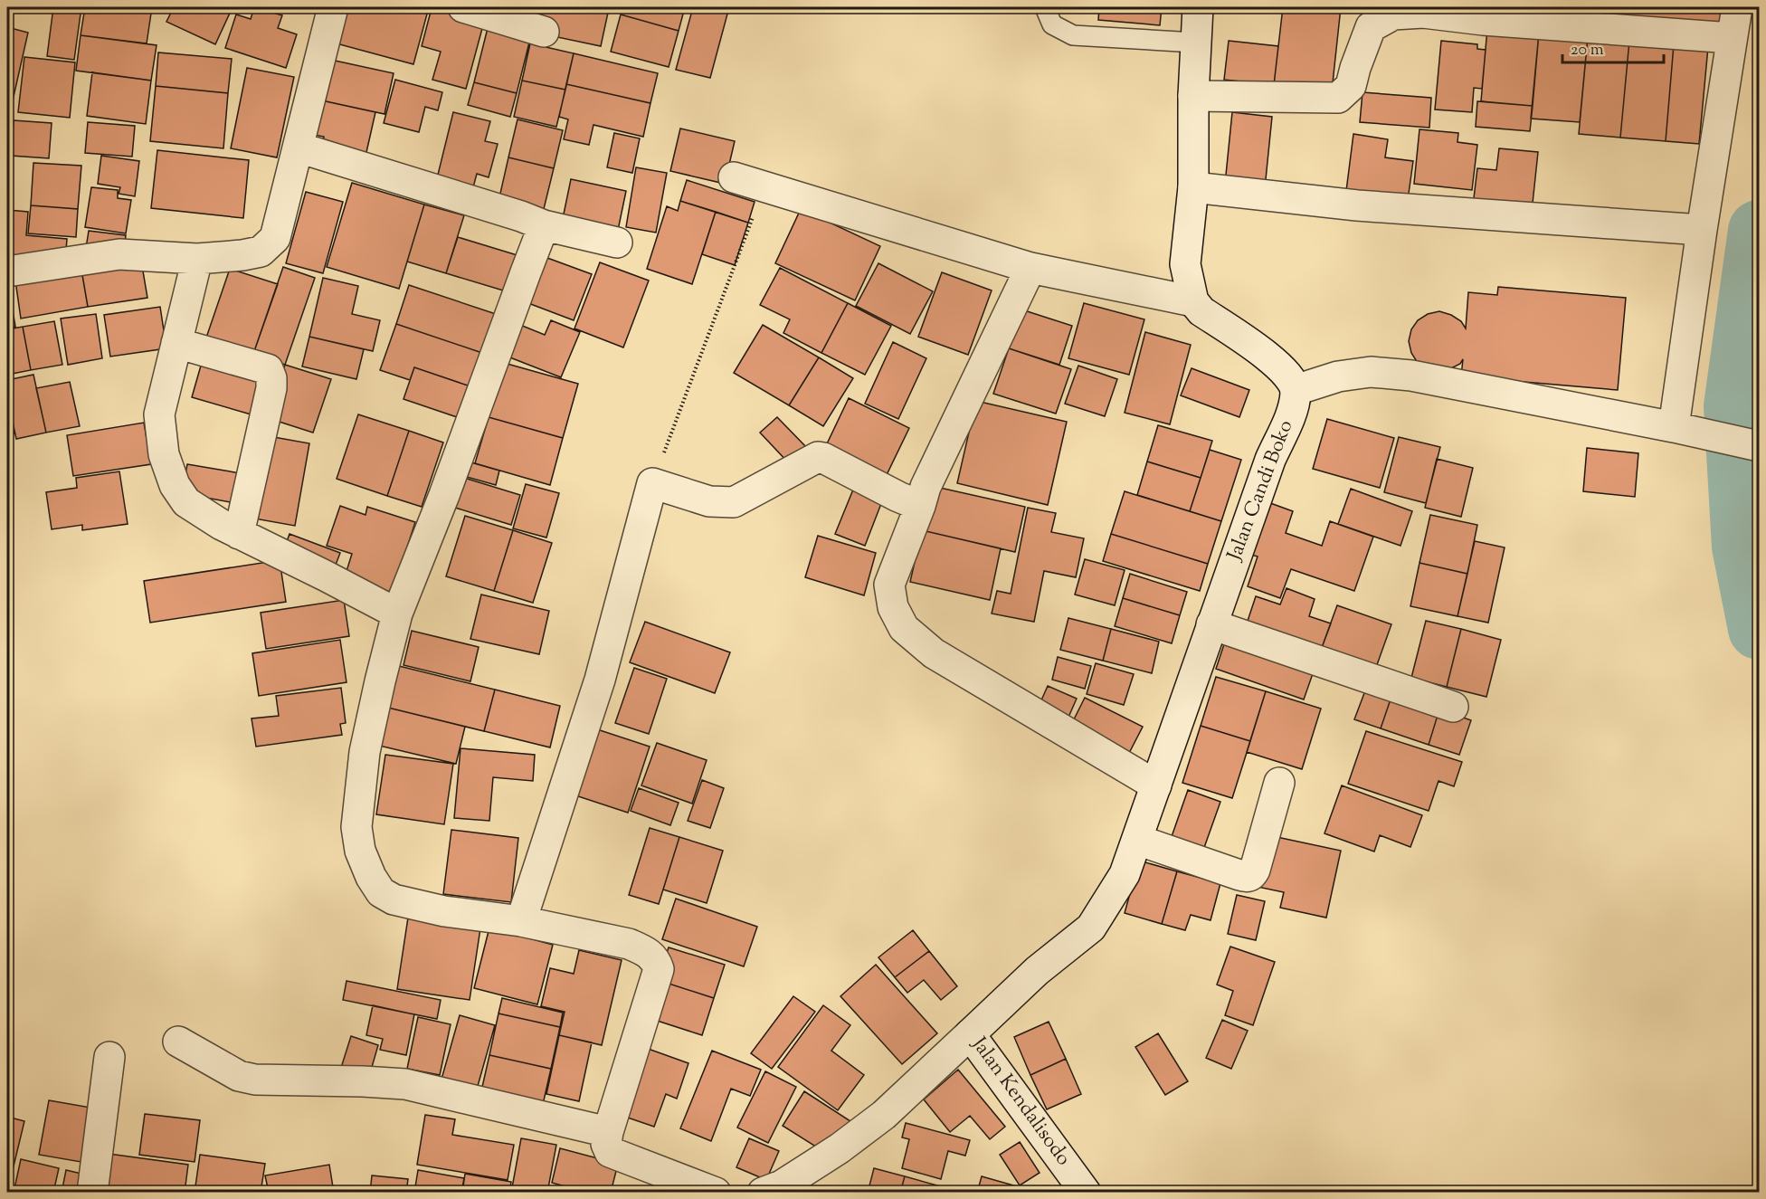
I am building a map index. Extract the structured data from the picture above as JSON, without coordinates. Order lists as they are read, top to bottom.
{
  "streets": {
    "street": ["Jalan Candi Boko", "Jalan Kendalisodo"]
  },
  "crossings": [
    ["Jalan Candi Boko", "Jalan Kendalisodo"]
  ],
  "scale_bar": "20 m"
}
